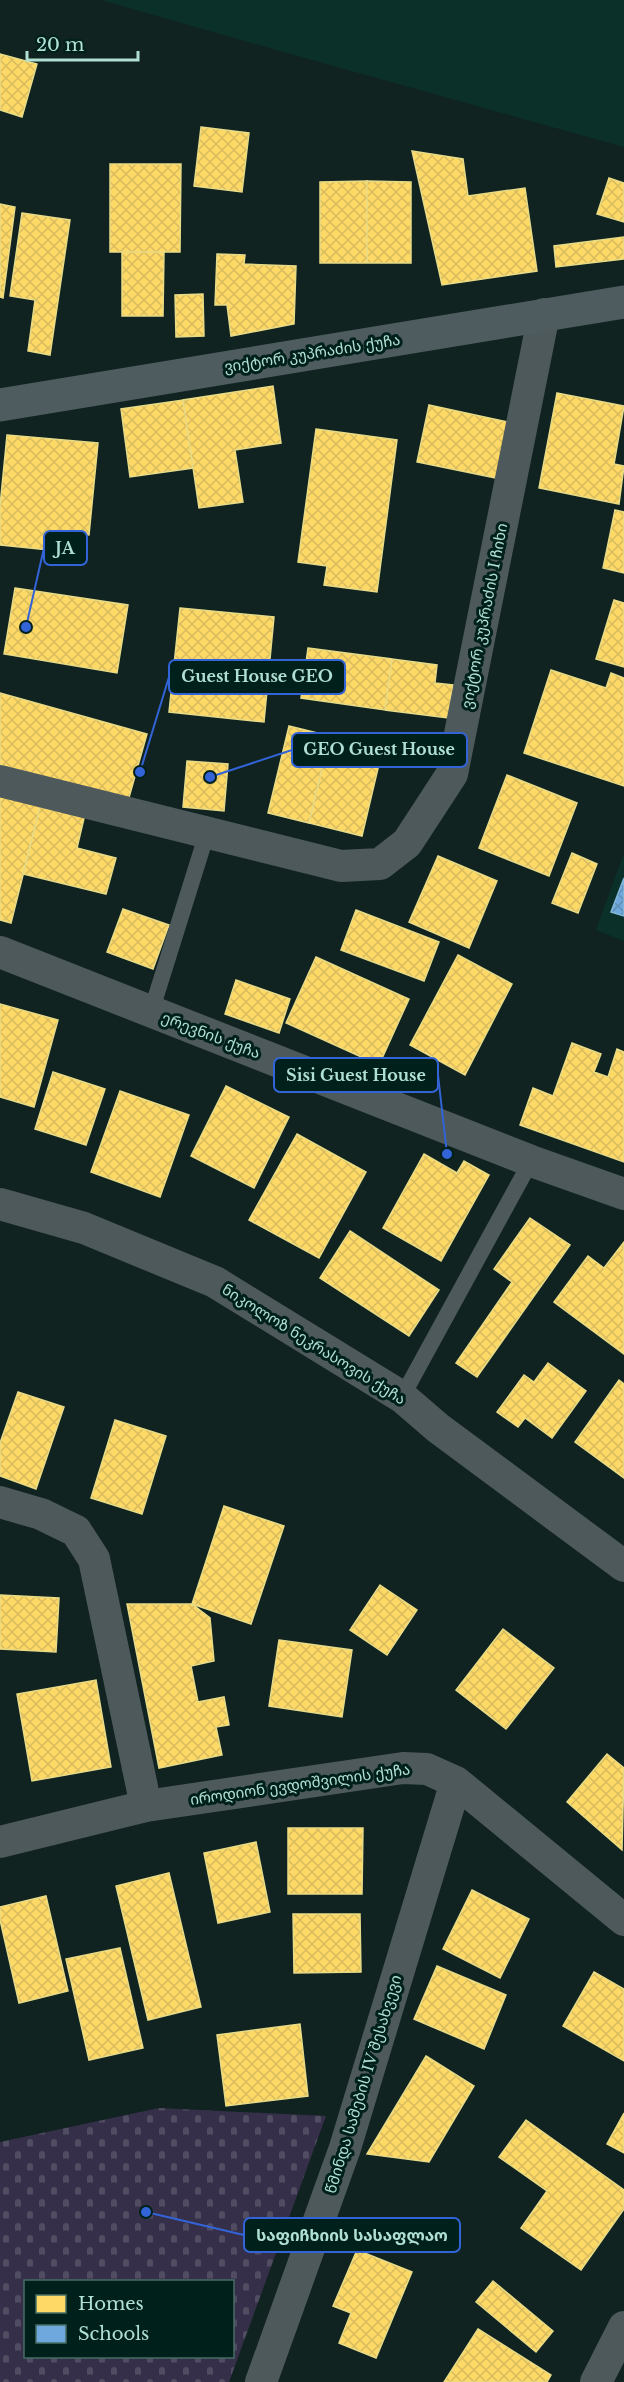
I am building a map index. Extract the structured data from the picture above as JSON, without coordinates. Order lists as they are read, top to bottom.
{
  "streets": {
    "street": [
      "ვიქტორ კუპრაძის ქუჩა",
      "ვიქტორ კუპრაძის I ჩიხი",
      "ერევნის ქუჩა",
      "ნიკოლოზ ნეკრასოვის ქუჩა",
      "იროდიონ ევდოშვილის ქუჩა",
      "წმინდა სამების IV შესახვევი"
    ]
  },
  "crossings": [
    ["ვიქტორ კუპრაძის ქუჩა", "ვიქტორ კუპრაძის I ჩიხი"],
    ["იროდიონ ევდოშვილის ქუჩა", "წმინდა სამების IV შესახვევი"]
  ],
  "places": [
    "JA",
    "Guest House GEO",
    "GEO Guest House",
    "Sisi Guest House",
    "საფიჩხიის სასაფლაო"
  ],
  "legend": ["Homes", "Schools"],
  "scale_bar": "20 m"
}
